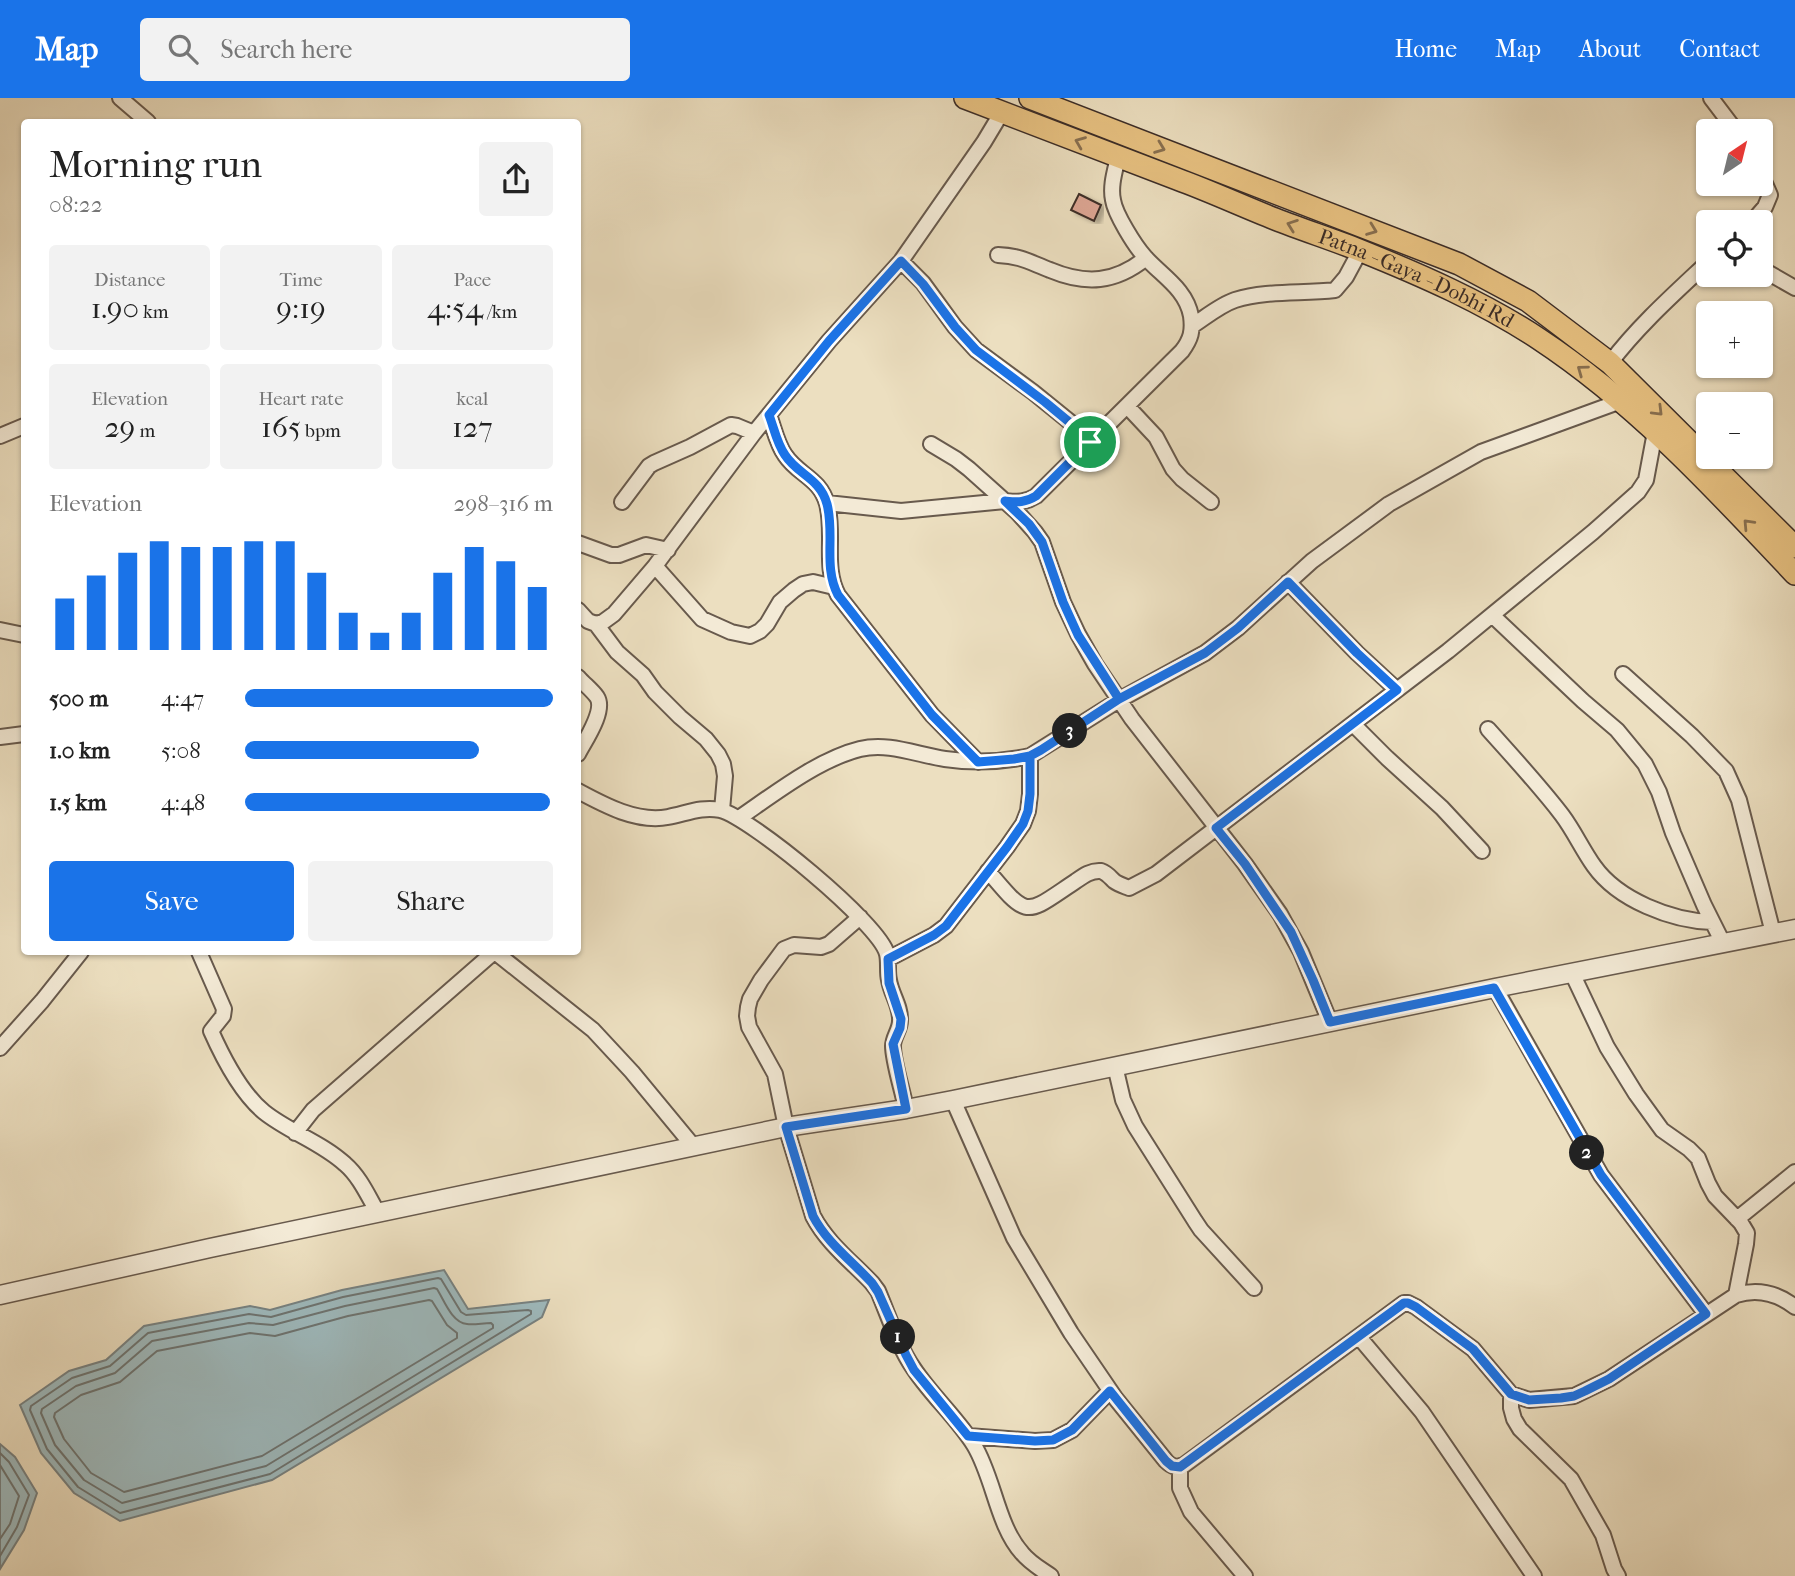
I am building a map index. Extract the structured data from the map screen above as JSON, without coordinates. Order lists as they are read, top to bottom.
{
  "streets": {
    "main road": ["Patna - Gaya - Dobhi Rd"]
  },
  "north": "top right",
  "page": {
    "header": "Map",
    "search": "Search here",
    "nav": [
      "Home",
      "Map",
      "About",
      "Contact"
    ],
    "map_buttons": ["+", "−"],
    "heading": ["Morning run", "08:22"],
    "stats": [
      ["Distance", "1.90 km"],
      ["Time", "9:19"],
      ["Pace", "4:54 /km"],
      ["Elevation", "29 m"],
      ["Heart rate", "165 bpm"],
      ["kcal", "127"]
    ],
    "chart": ["Elevation", "298–316 m"],
    "list": [
      {
        "name": "500 m",
        "note": "4:47"
      },
      {
        "name": "1.0 km",
        "note": "5:08"
      },
      {
        "name": "1.5 km",
        "note": "4:48"
      }
    ],
    "pins": ["3", "2", "1"],
    "buttons": ["Save", "Share"]
  }
}
